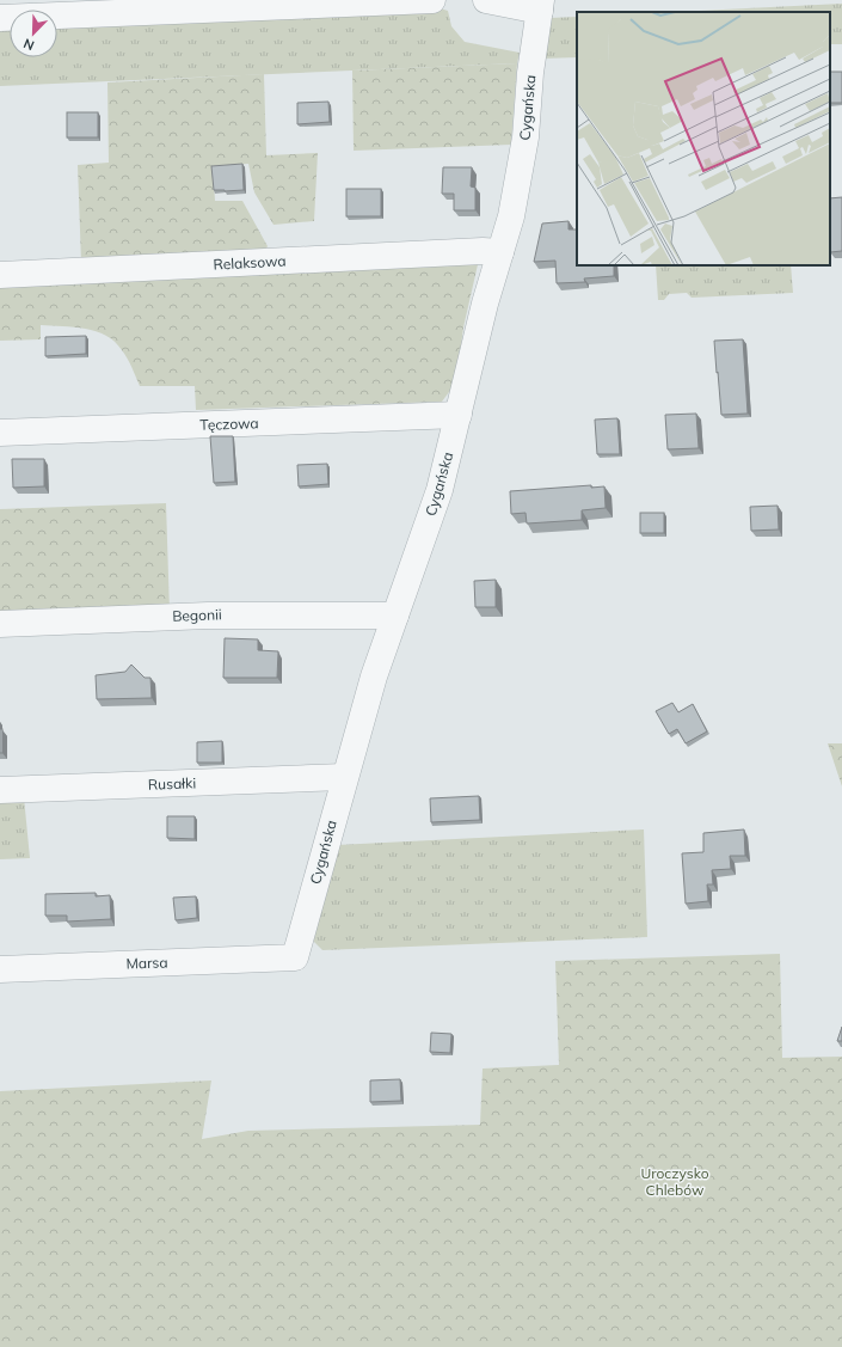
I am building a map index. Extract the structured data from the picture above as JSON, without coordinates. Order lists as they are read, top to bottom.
{
  "streets": {
    "street": [
      "Cygańska",
      "Relaksowa",
      "Tęczowa",
      "Begonii",
      "Rusałki",
      "Marsa"
    ]
  },
  "crossings": [
    ["Cygańska", "Relaksowa"],
    ["Cygańska", "Tęczowa"],
    ["Cygańska", "Begonii"],
    ["Cygańska", "Rusałki"],
    ["Cygańska", "Marsa"]
  ],
  "parks": ["Uroczysko Chlebów"],
  "north": "bottom left"
}
